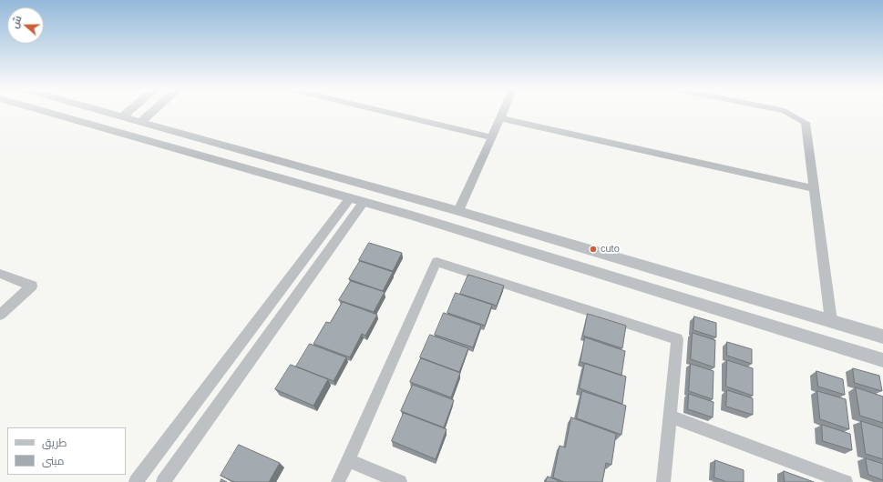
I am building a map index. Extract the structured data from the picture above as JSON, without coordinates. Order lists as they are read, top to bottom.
{
  "places": ["cuto"],
  "legend": ["طريق", "مبنى"],
  "north": "left"
}
